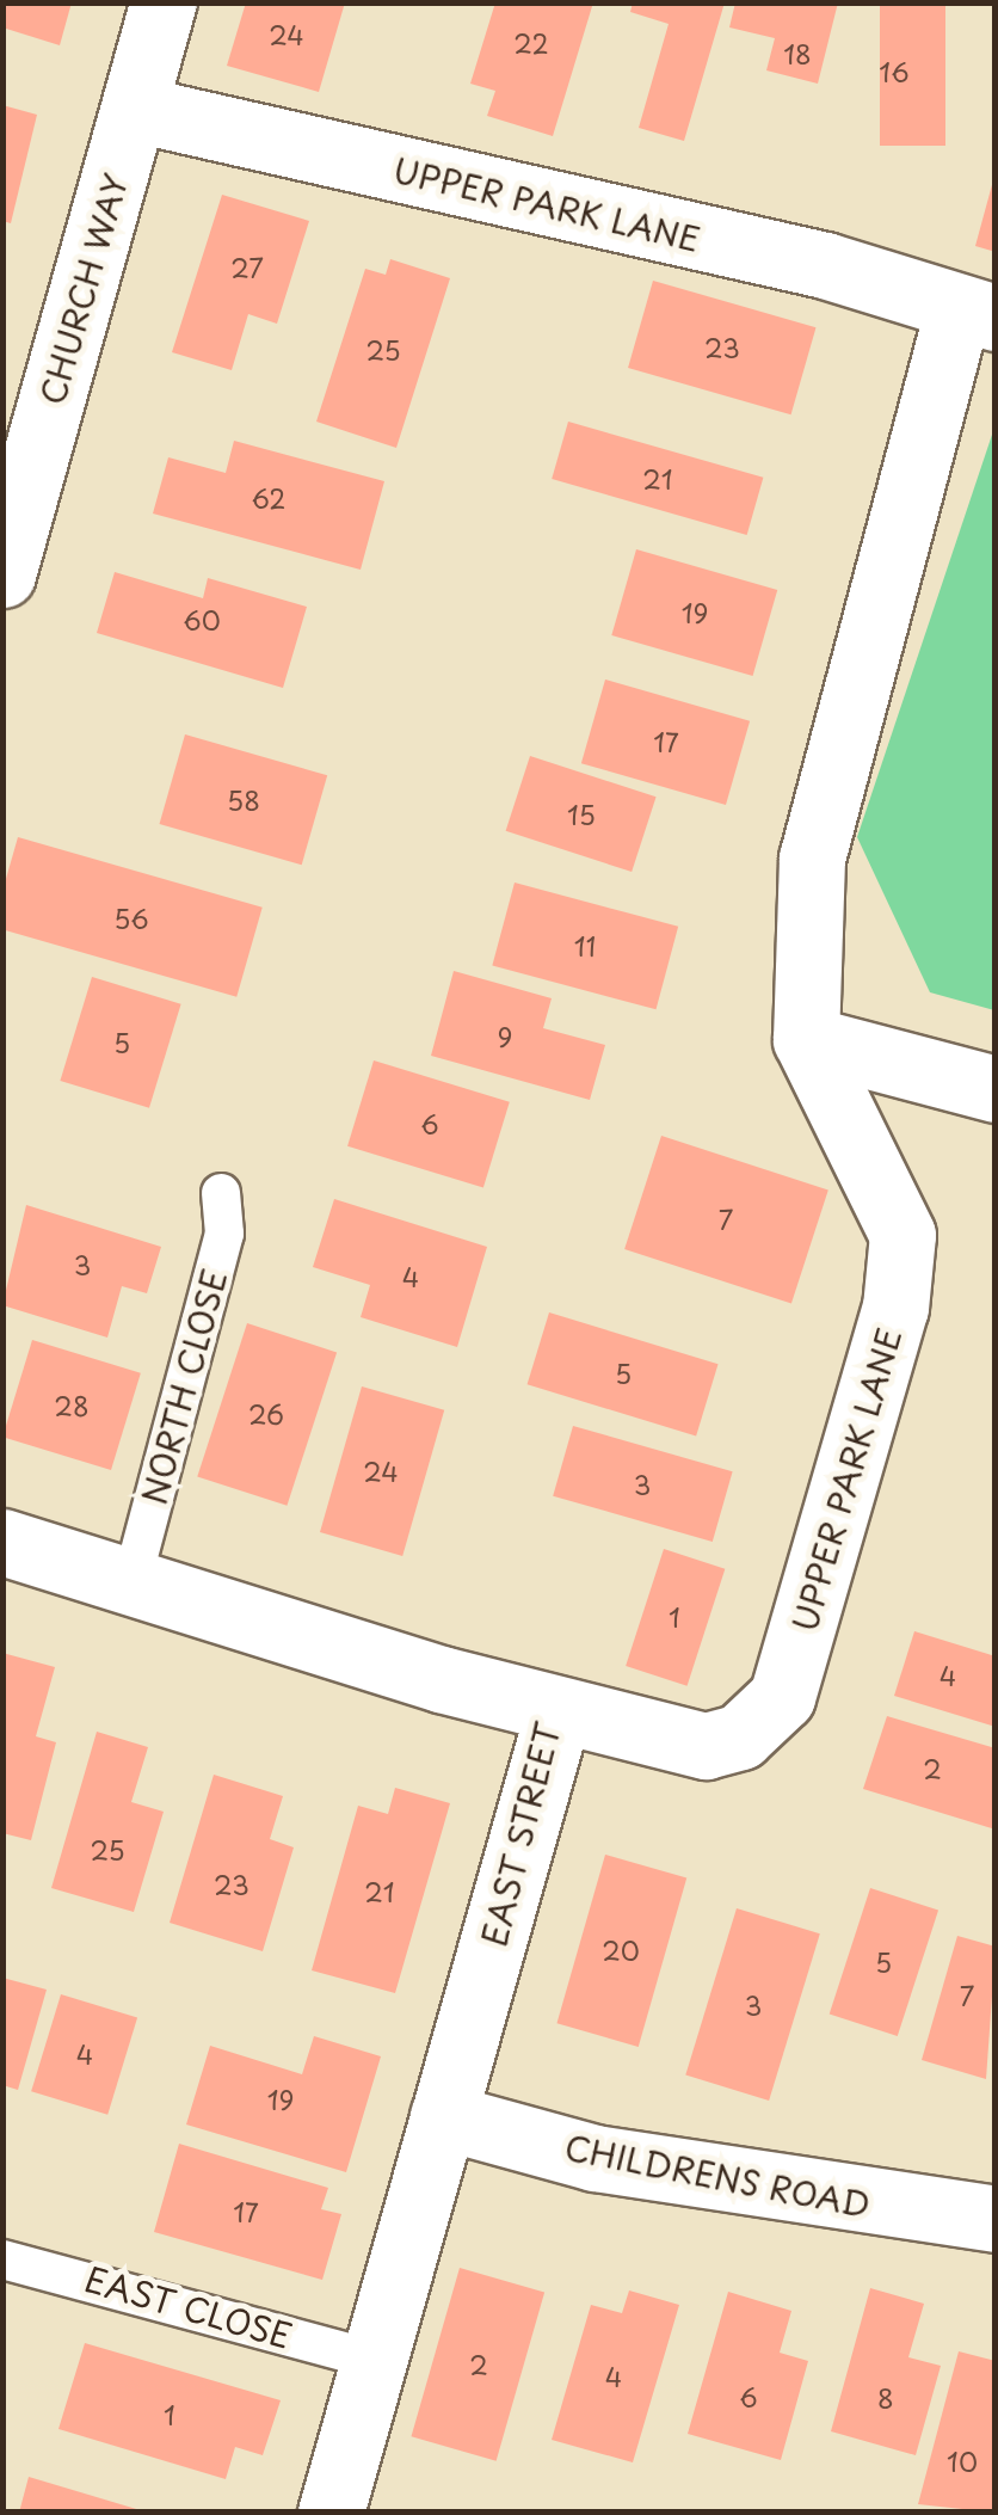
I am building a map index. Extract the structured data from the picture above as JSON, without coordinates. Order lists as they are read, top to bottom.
{
  "streets": {
    "street": [
      "UPPER PARK LANE",
      "CHURCH WAY",
      "EAST STREET",
      "CHILDRENS ROAD"
    ],
    "lane": ["NORTH CLOSE", "EAST CLOSE"]
  },
  "crossings": [
    ["UPPER PARK LANE", "CHURCH WAY"],
    ["UPPER PARK LANE", "EAST STREET"],
    ["NORTH CLOSE", "EAST STREET"],
    ["EAST STREET", "CHILDRENS ROAD"],
    ["EAST STREET", "EAST CLOSE"]
  ],
  "house_numbers": [
    "24",
    "22",
    "18",
    "16",
    "27",
    "23",
    "25",
    "21",
    "62",
    "19",
    "60",
    "17",
    "58",
    "15",
    "56",
    "11",
    "9",
    "5",
    "6",
    "7",
    "3",
    "4",
    "5",
    "28",
    "26",
    "24",
    "3",
    "1",
    "4",
    "2",
    "25",
    "23",
    "21",
    "20",
    "5",
    "7",
    "3",
    "4",
    "19",
    "17",
    "2",
    "4",
    "6",
    "8",
    "1",
    "10"
  ]
}
